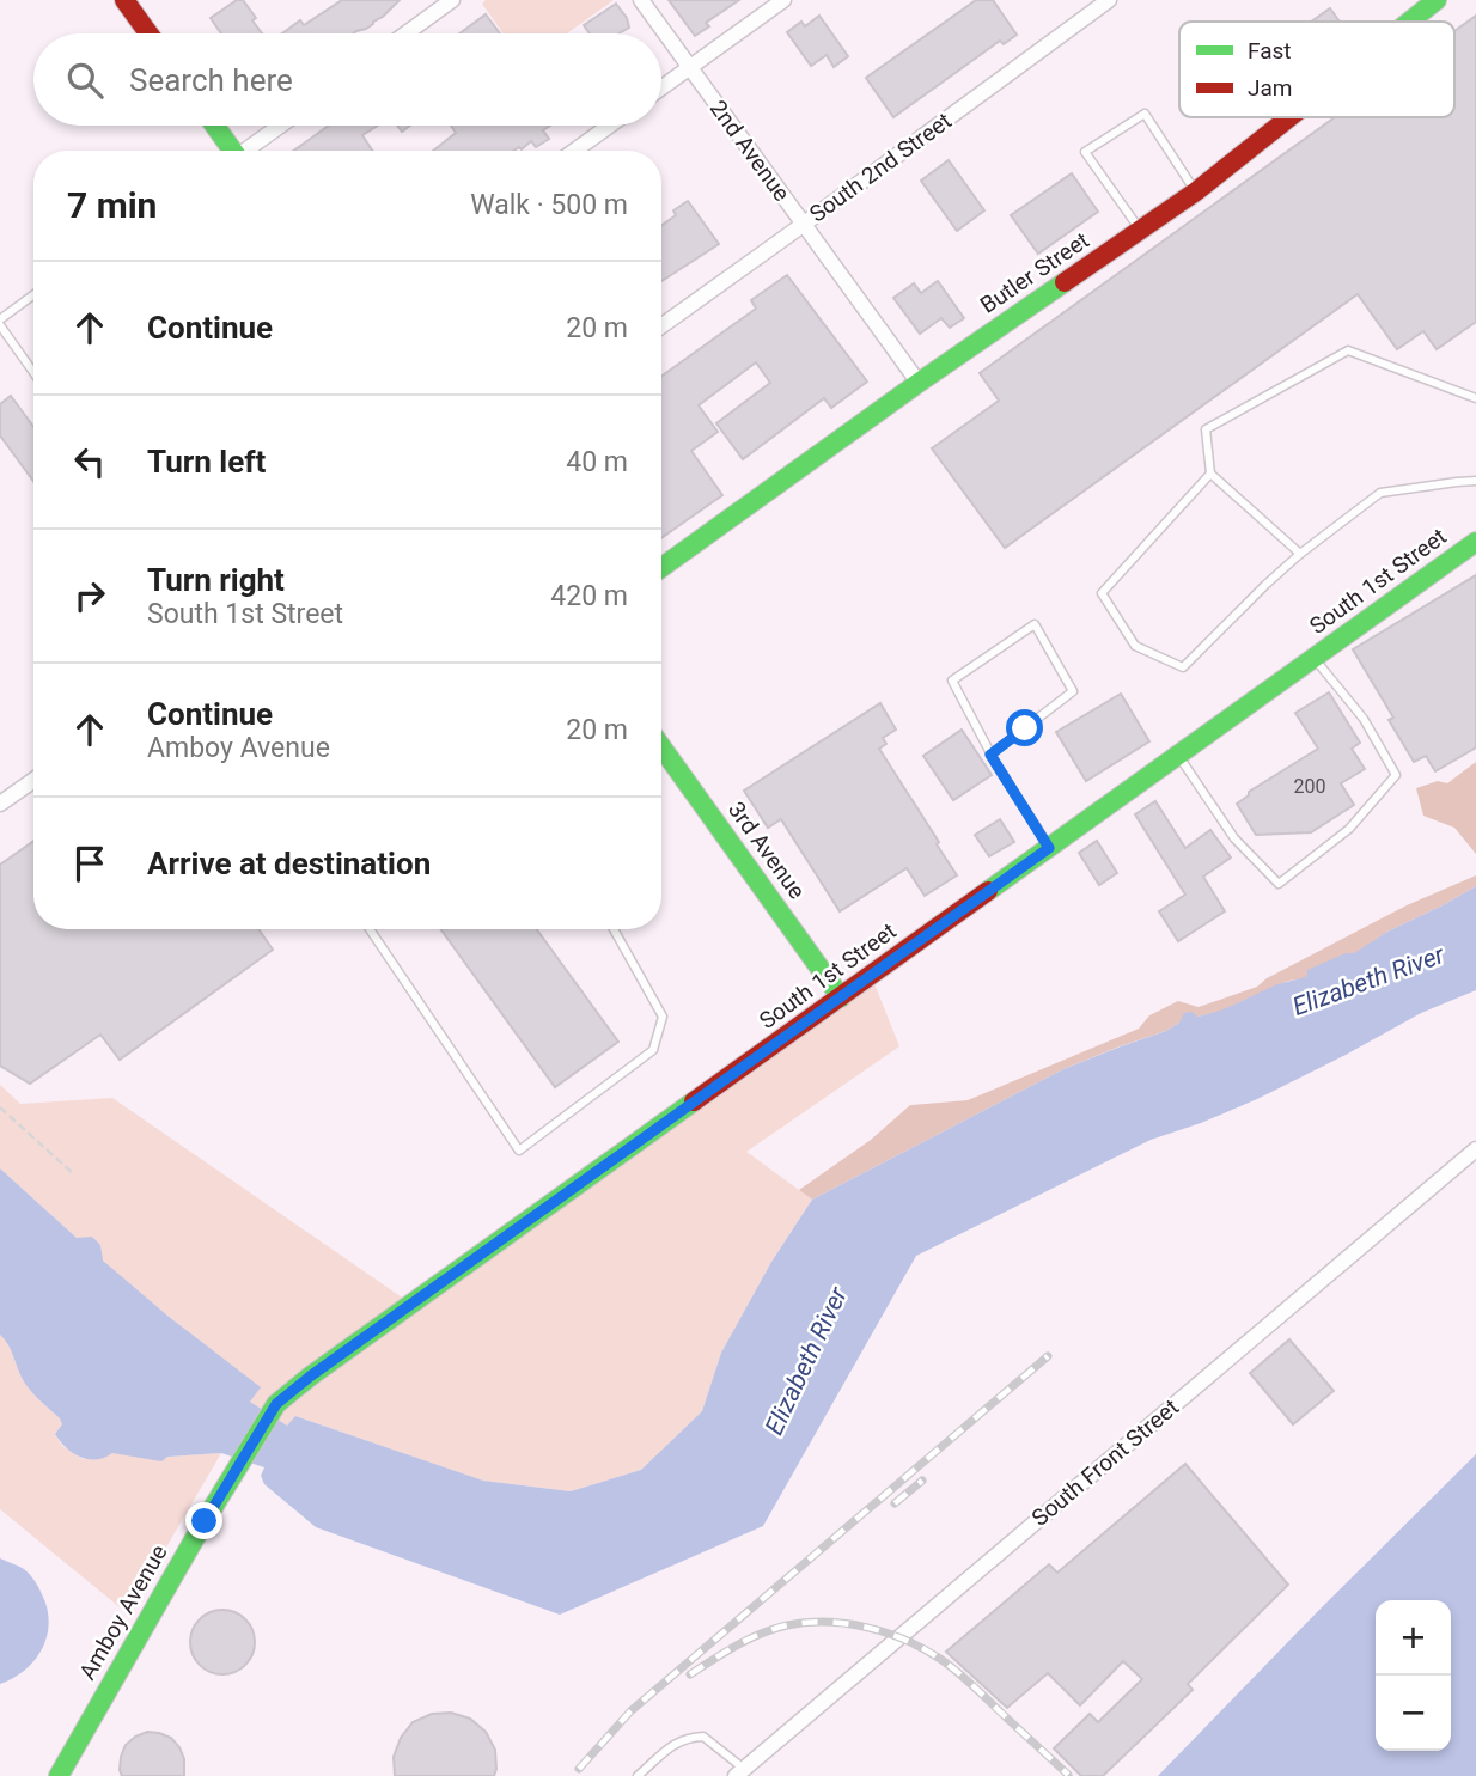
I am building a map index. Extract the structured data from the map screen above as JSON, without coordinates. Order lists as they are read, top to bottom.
{
  "streets": {
    "street": [
      "2nd Avenue",
      "South 2nd Street",
      "Butler Street",
      "South 1st Street",
      "3rd Avenue",
      "South Front Street",
      "Amboy Avenue"
    ]
  },
  "crossings": [
    ["2nd Avenue", "South 2nd Street"],
    ["2nd Avenue", "Butler Street"],
    ["South 1st Street", "3rd Avenue"],
    ["South 1st Street", "Amboy Avenue"]
  ],
  "water": ["Elizabeth River"],
  "house_numbers": ["200"],
  "legend": ["Fast", "Jam"],
  "page": {
    "search": "Search here",
    "heading": ["7 min", "Walk · 500 m"],
    "list": [
      ["Continue", "20 m"],
      ["Turn left", "40 m"],
      ["Turn right", "South 1st Street", "420 m"],
      ["Continue", "Amboy Avenue", "20 m"],
      "Arrive at destination"
    ],
    "map_buttons": ["+", "−"]
  }
}
